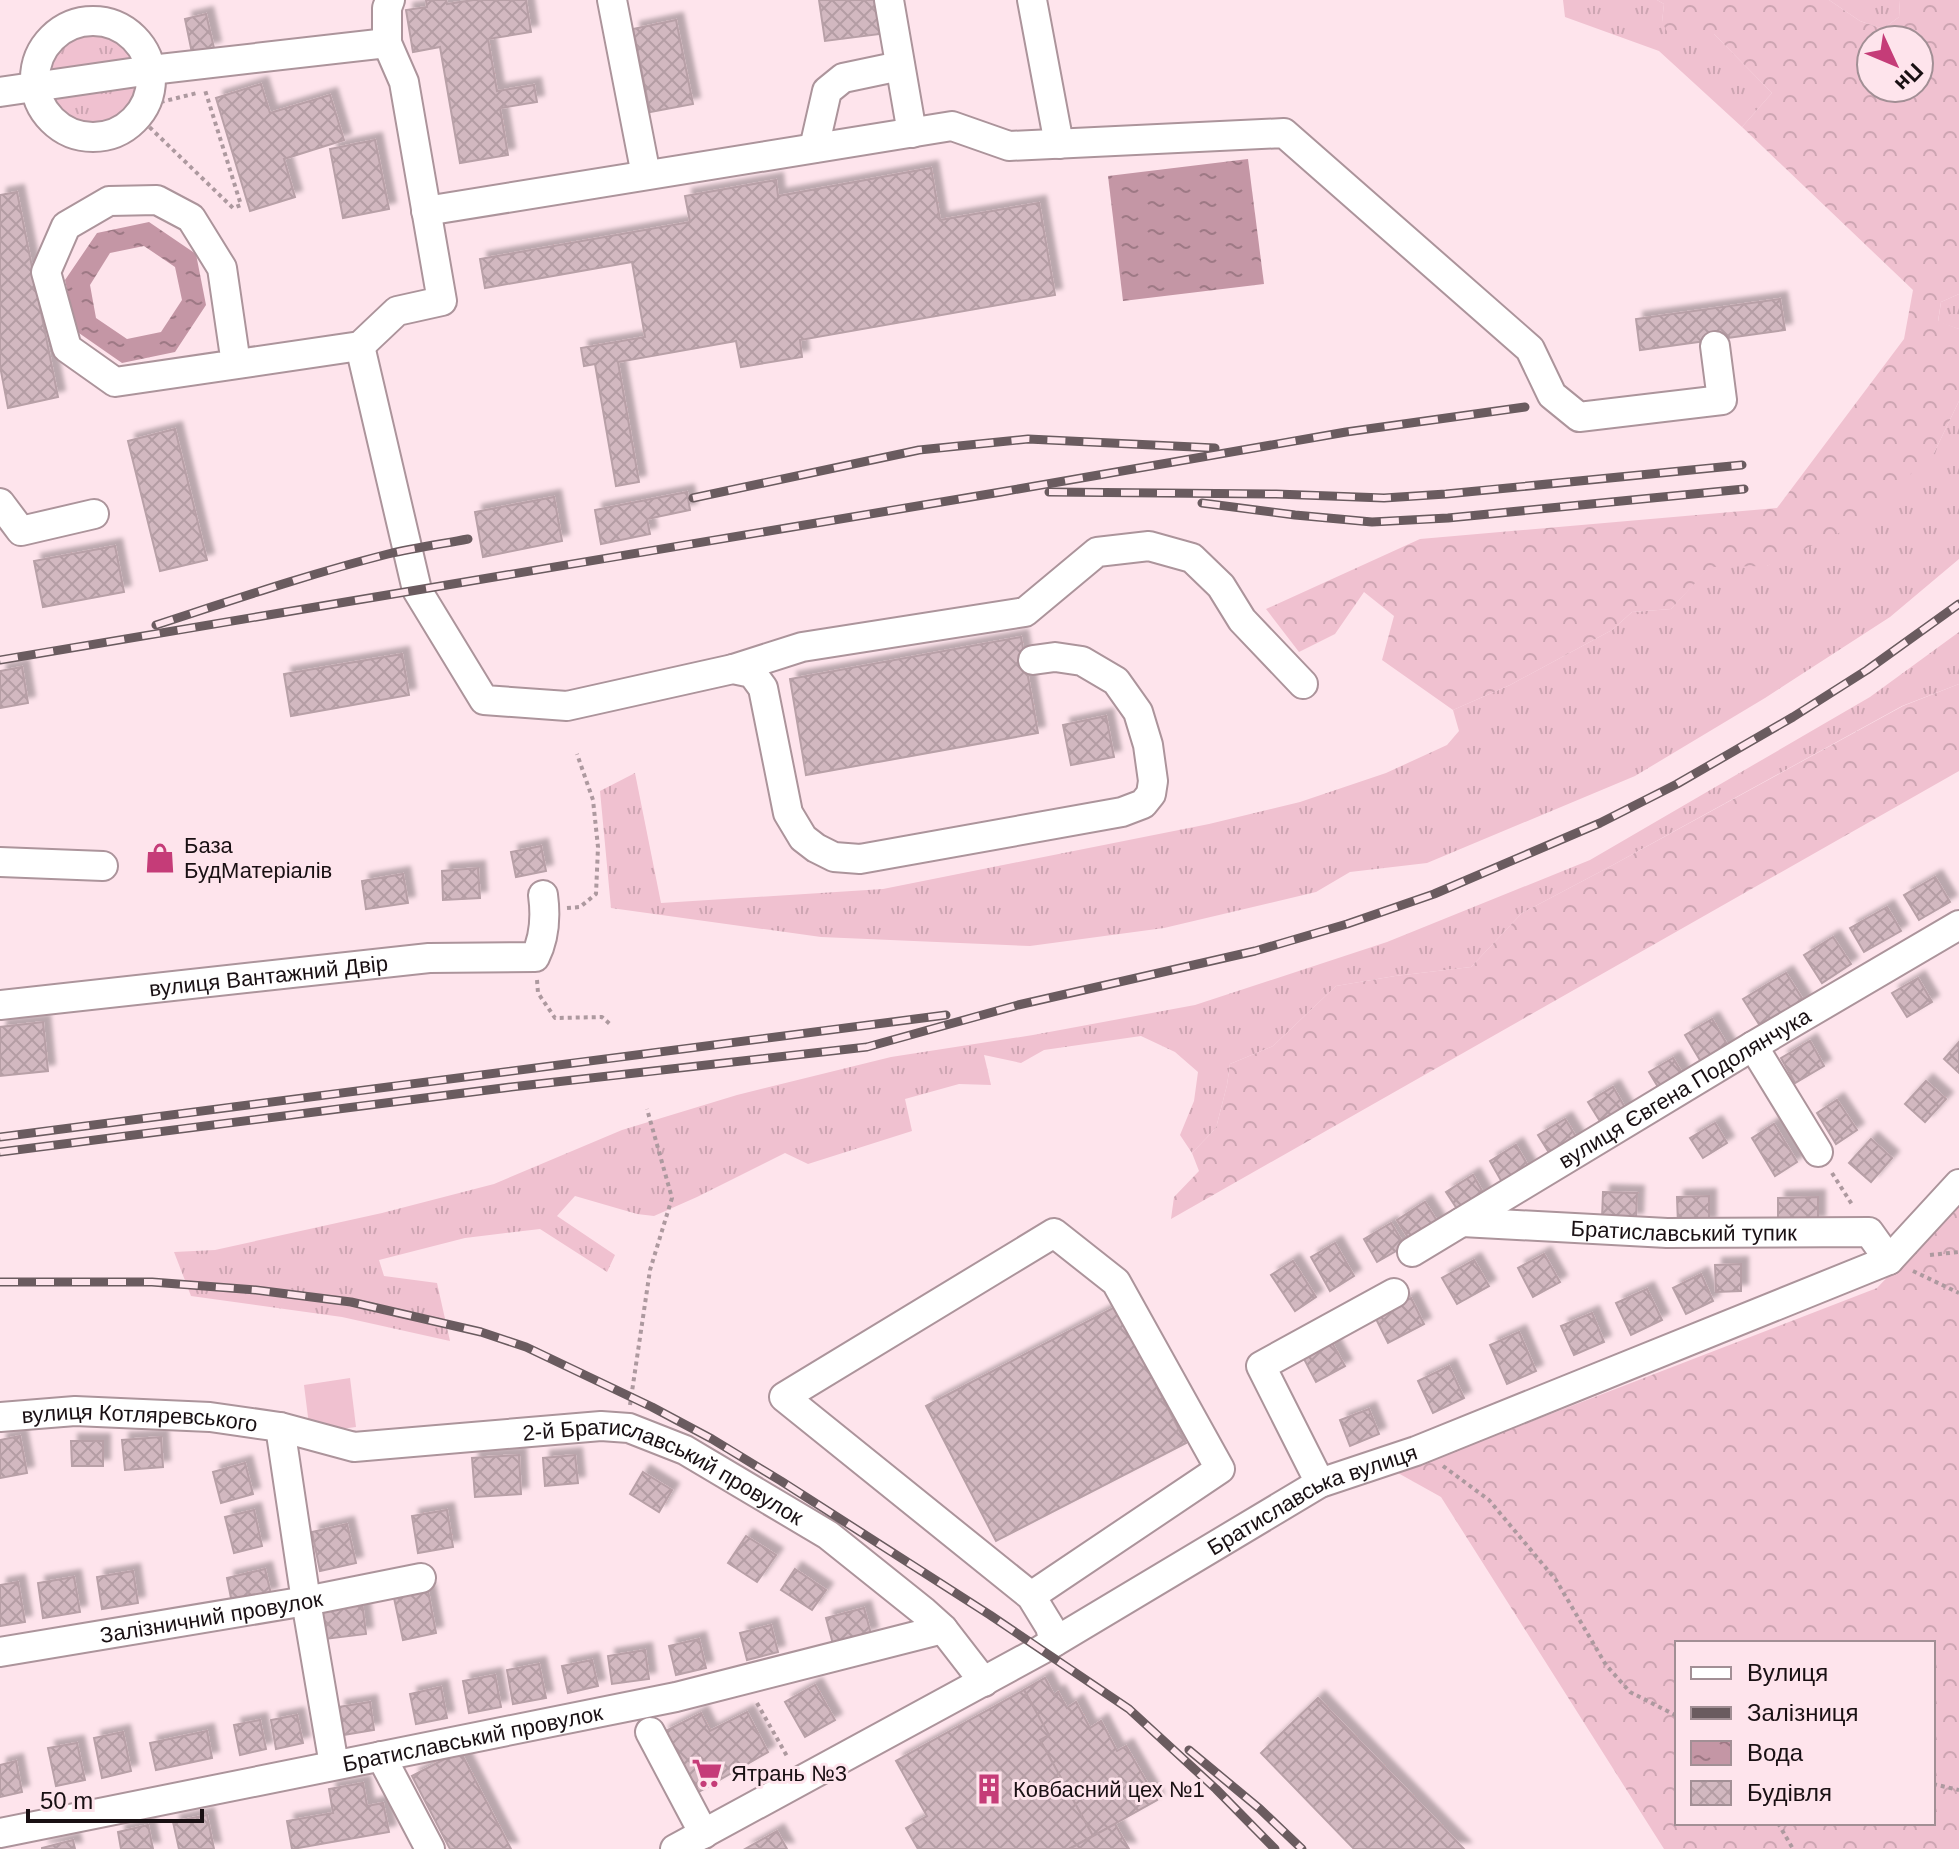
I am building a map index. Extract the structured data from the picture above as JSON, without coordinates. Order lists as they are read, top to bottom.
{
  "streets": {
    "street": [
      "вулиця Вантажний Двір",
      "вулиця Євгена Подолянчука",
      "Братиславський тупик",
      "вулиця Котляревського",
      "2-й Братиславський провулок",
      "Братиславська вулиця",
      "Залізничний провулок",
      "Братиславський провулок"
    ]
  },
  "crossings": [
    ["вулиця Євгена Подолянчука", "Братиславський тупик"],
    ["вулиця Котляревського", "2-й Братиславський провулок"],
    ["2-й Братиславський провулок", "Братиславська вулиця"],
    ["2-й Братиславський провулок", "Братиславський провулок"]
  ],
  "places": {
    "shop": ["База БудМатеріалів"],
    "supermarket": ["Ятрань №3"],
    "building": ["Ковбасний цех №1"]
  },
  "legend": [
    "Вулиця",
    "Залізниця",
    "Вода",
    "Будівля"
  ],
  "scale_bar": "50 m",
  "north": "bottom right"
}
